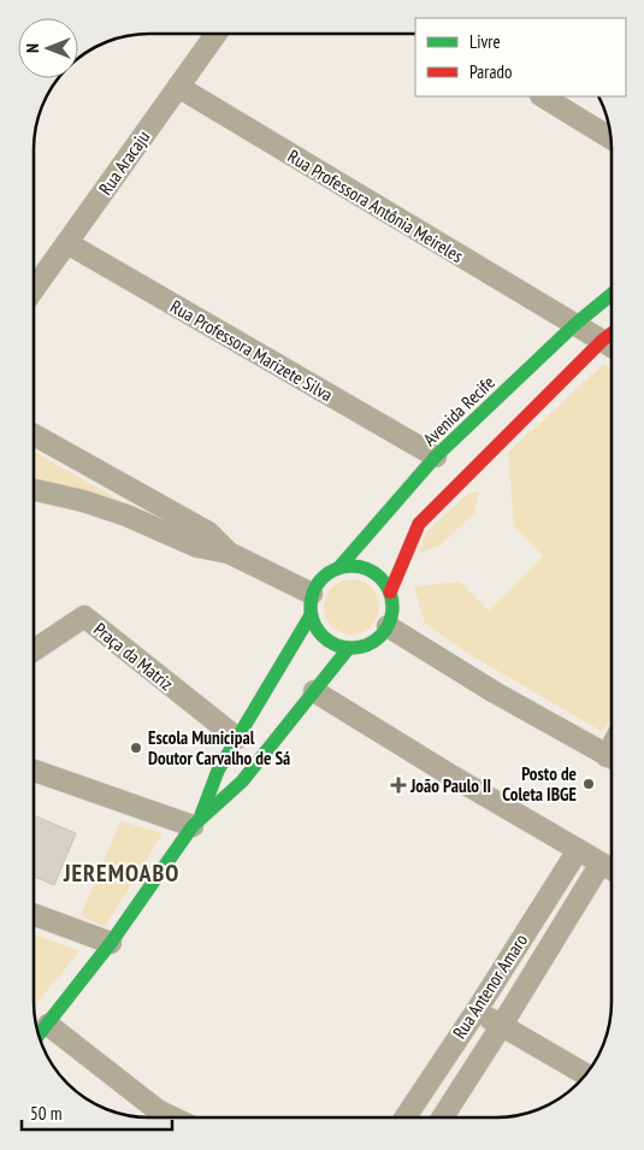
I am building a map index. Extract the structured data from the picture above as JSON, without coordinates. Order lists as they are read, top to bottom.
{
  "streets": {
    "street": [
      "Rua Aracaju",
      "Rua Professora Antônia Meireles",
      "Rua Professora Marizete Silva",
      "Avenida Recife",
      "Praça da Matriz",
      "Rua Antenor Amaro"
    ]
  },
  "crossings": [
    ["Rua Aracaju", "Rua Professora Antônia Meireles"],
    ["Rua Aracaju", "Rua Professora Marizete Silva"],
    ["Rua Professora Antônia Meireles", "Avenida Recife"],
    ["Rua Professora Marizete Silva", "Avenida Recife"]
  ],
  "districts": ["JEREMOABO"],
  "places": {
    "other": ["Escola Municipal Doutor Carvalho de Sá", "Posto de Coleta IBGE"],
    "health": ["João Paulo II"]
  },
  "legend": ["Livre", "Parado"],
  "scale_bar": "50 m",
  "north": "left"
}
